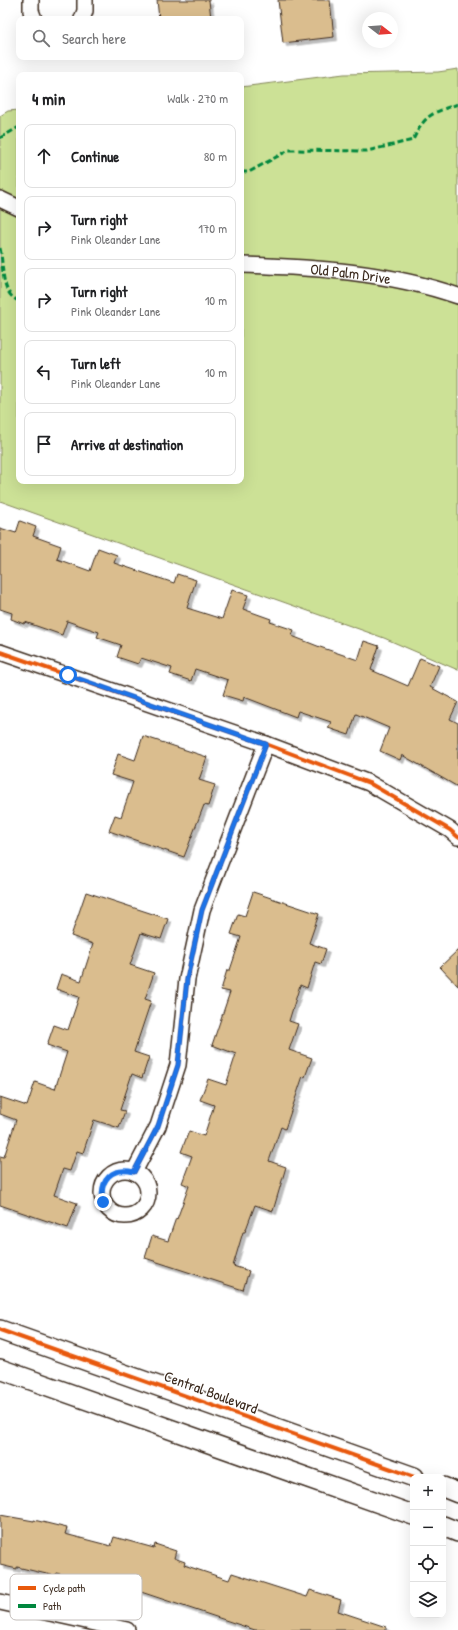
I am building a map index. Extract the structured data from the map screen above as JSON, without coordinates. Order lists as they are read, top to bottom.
{
  "streets": {
    "street": ["Old Palm Drive", "Central Boulevard"]
  },
  "legend": ["Cycle path", "Path"],
  "north": "right",
  "page": {
    "search": "Search here",
    "heading": ["4 min", "Walk · 270 m"],
    "list": [
      ["Continue", "80 m"],
      ["Turn right", "Pink Oleander Lane", "170 m"],
      ["Turn right", "Pink Oleander Lane", "10 m"],
      ["Turn left", "Pink Oleander Lane", "10 m"],
      "Arrive at destination"
    ],
    "map_buttons": ["+", "−"]
  }
}
